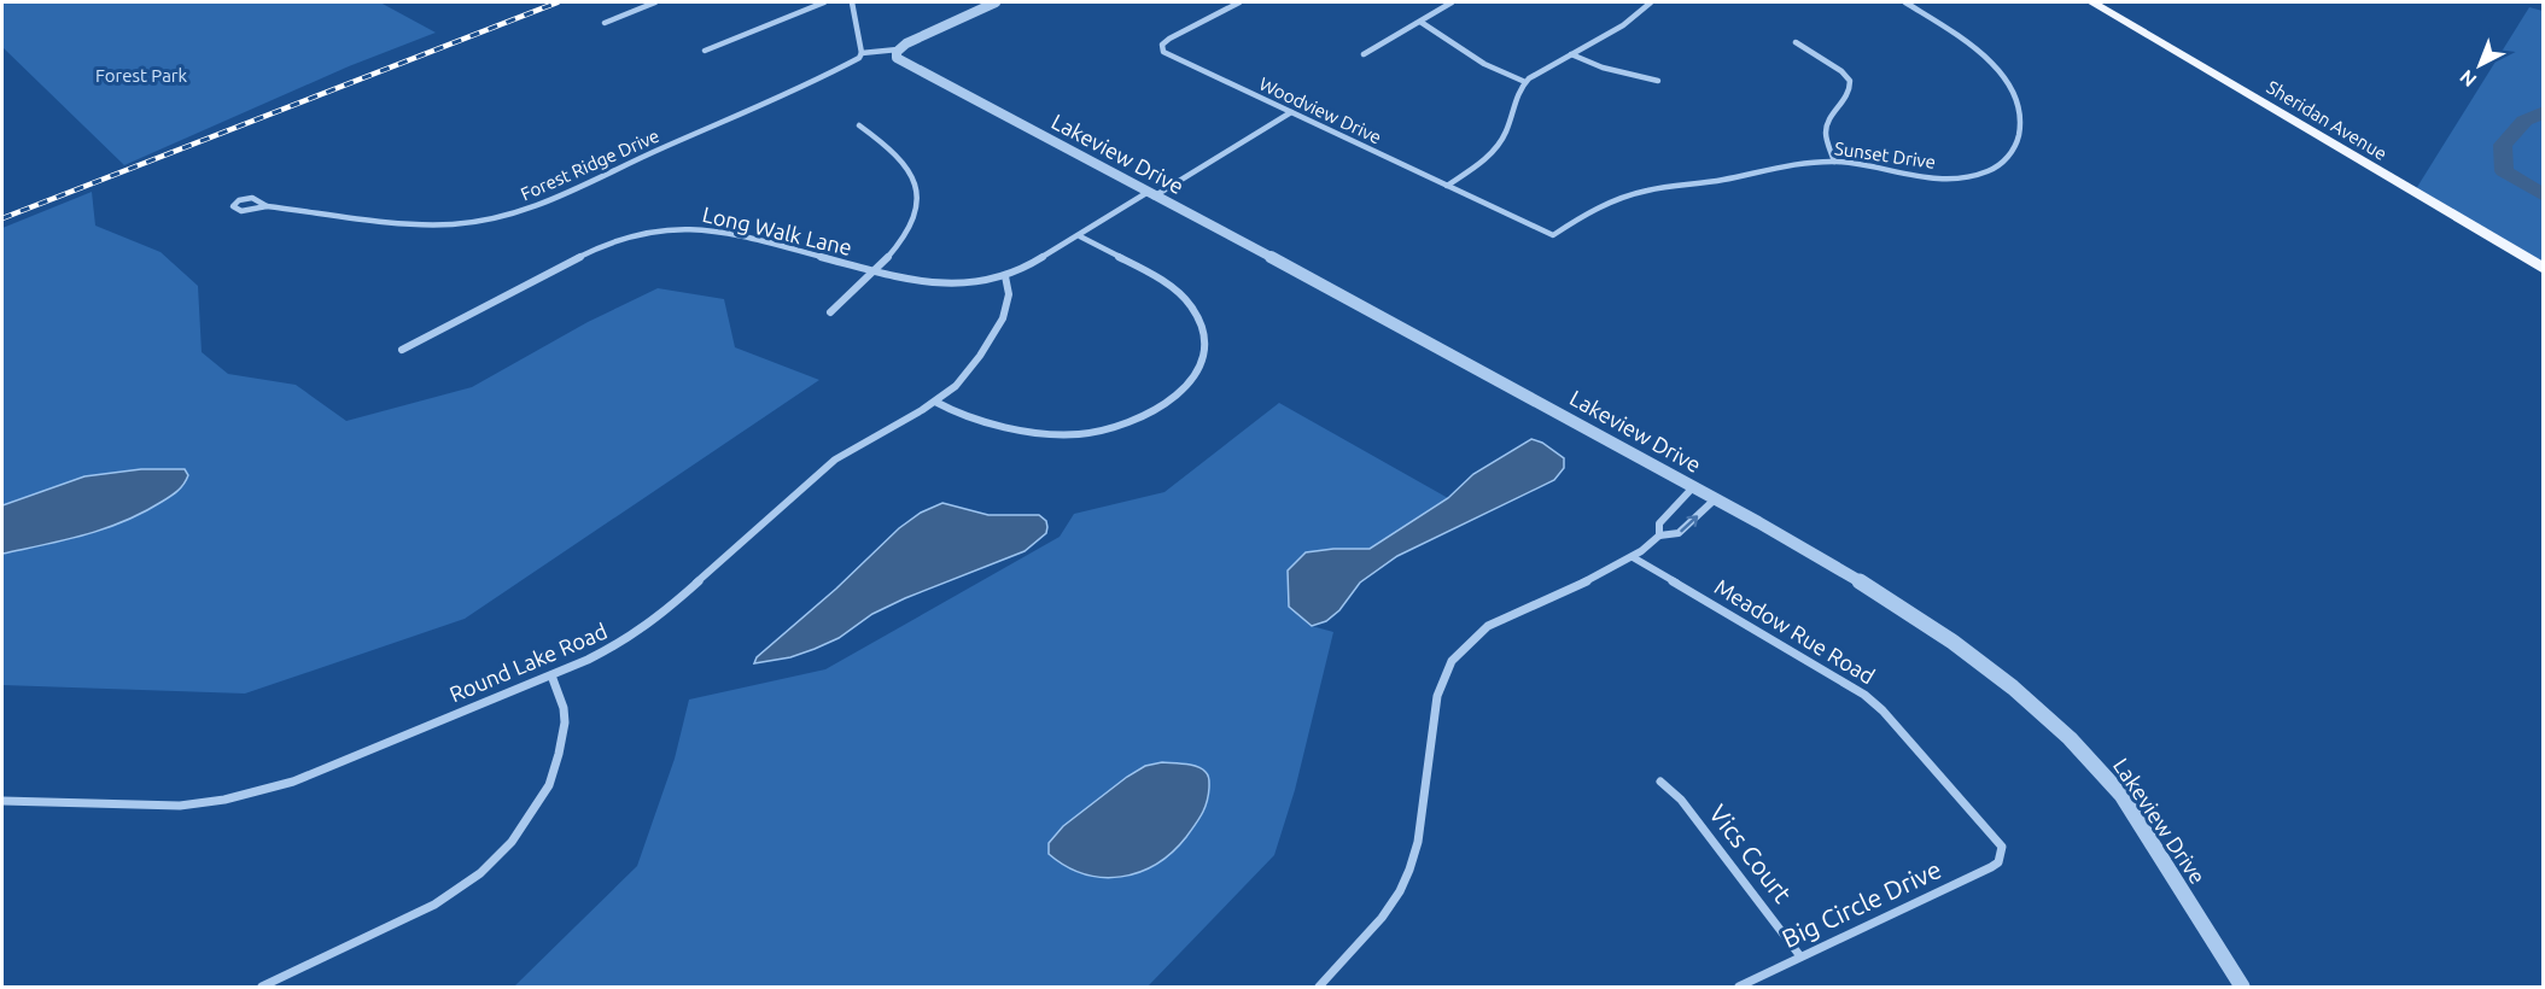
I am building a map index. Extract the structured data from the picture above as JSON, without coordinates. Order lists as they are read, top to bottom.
{
  "streets": {
    "main road": ["Sheridan Avenue"],
    "street": [
      "Woodview Drive",
      "Lakeview Drive",
      "Sunset Drive",
      "Forest Ridge Drive",
      "Long Walk Lane",
      "Meadow Rue Road",
      "Round Lake Road",
      "Vics Court",
      "Big Circle Drive"
    ]
  },
  "crossings": [
    ["Woodview Drive", "Sunset Drive"],
    ["Woodview Drive", "Long Walk Lane"],
    ["Lakeview Drive", "Long Walk Lane"],
    ["Long Walk Lane", "Round Lake Road"],
    ["Meadow Rue Road", "Big Circle Drive"],
    ["Vics Court", "Big Circle Drive"]
  ],
  "parks": ["Forest Park"],
  "north": "bottom left"
}
